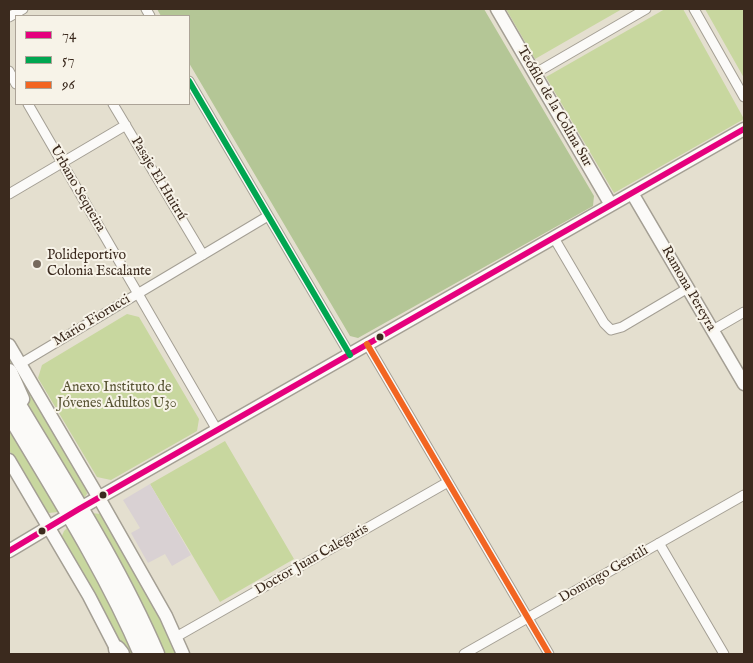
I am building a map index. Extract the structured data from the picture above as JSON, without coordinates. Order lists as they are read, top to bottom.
{
  "streets": {
    "street": [
      "Teófilo de la Colina Sur",
      "Pasaje El Huitrú",
      "Urbano Sequeira",
      "Ramona Pereyra",
      "Mario Fiorucci",
      "Doctor Juan Calegaris",
      "Domingo Gentili"
    ]
  },
  "crossings": [
    ["Pasaje El Huitrú", "Mario Fiorucci"],
    ["Urbano Sequeira", "Mario Fiorucci"]
  ],
  "parks": ["Anexo Instituto de Jóvenes Adultos U30"],
  "places": ["Polideportivo Colonia Escalante"],
  "lines": ["transit line 57", "transit line 74", "transit line 96"],
  "legend": ["74", "57", "96"]
}
